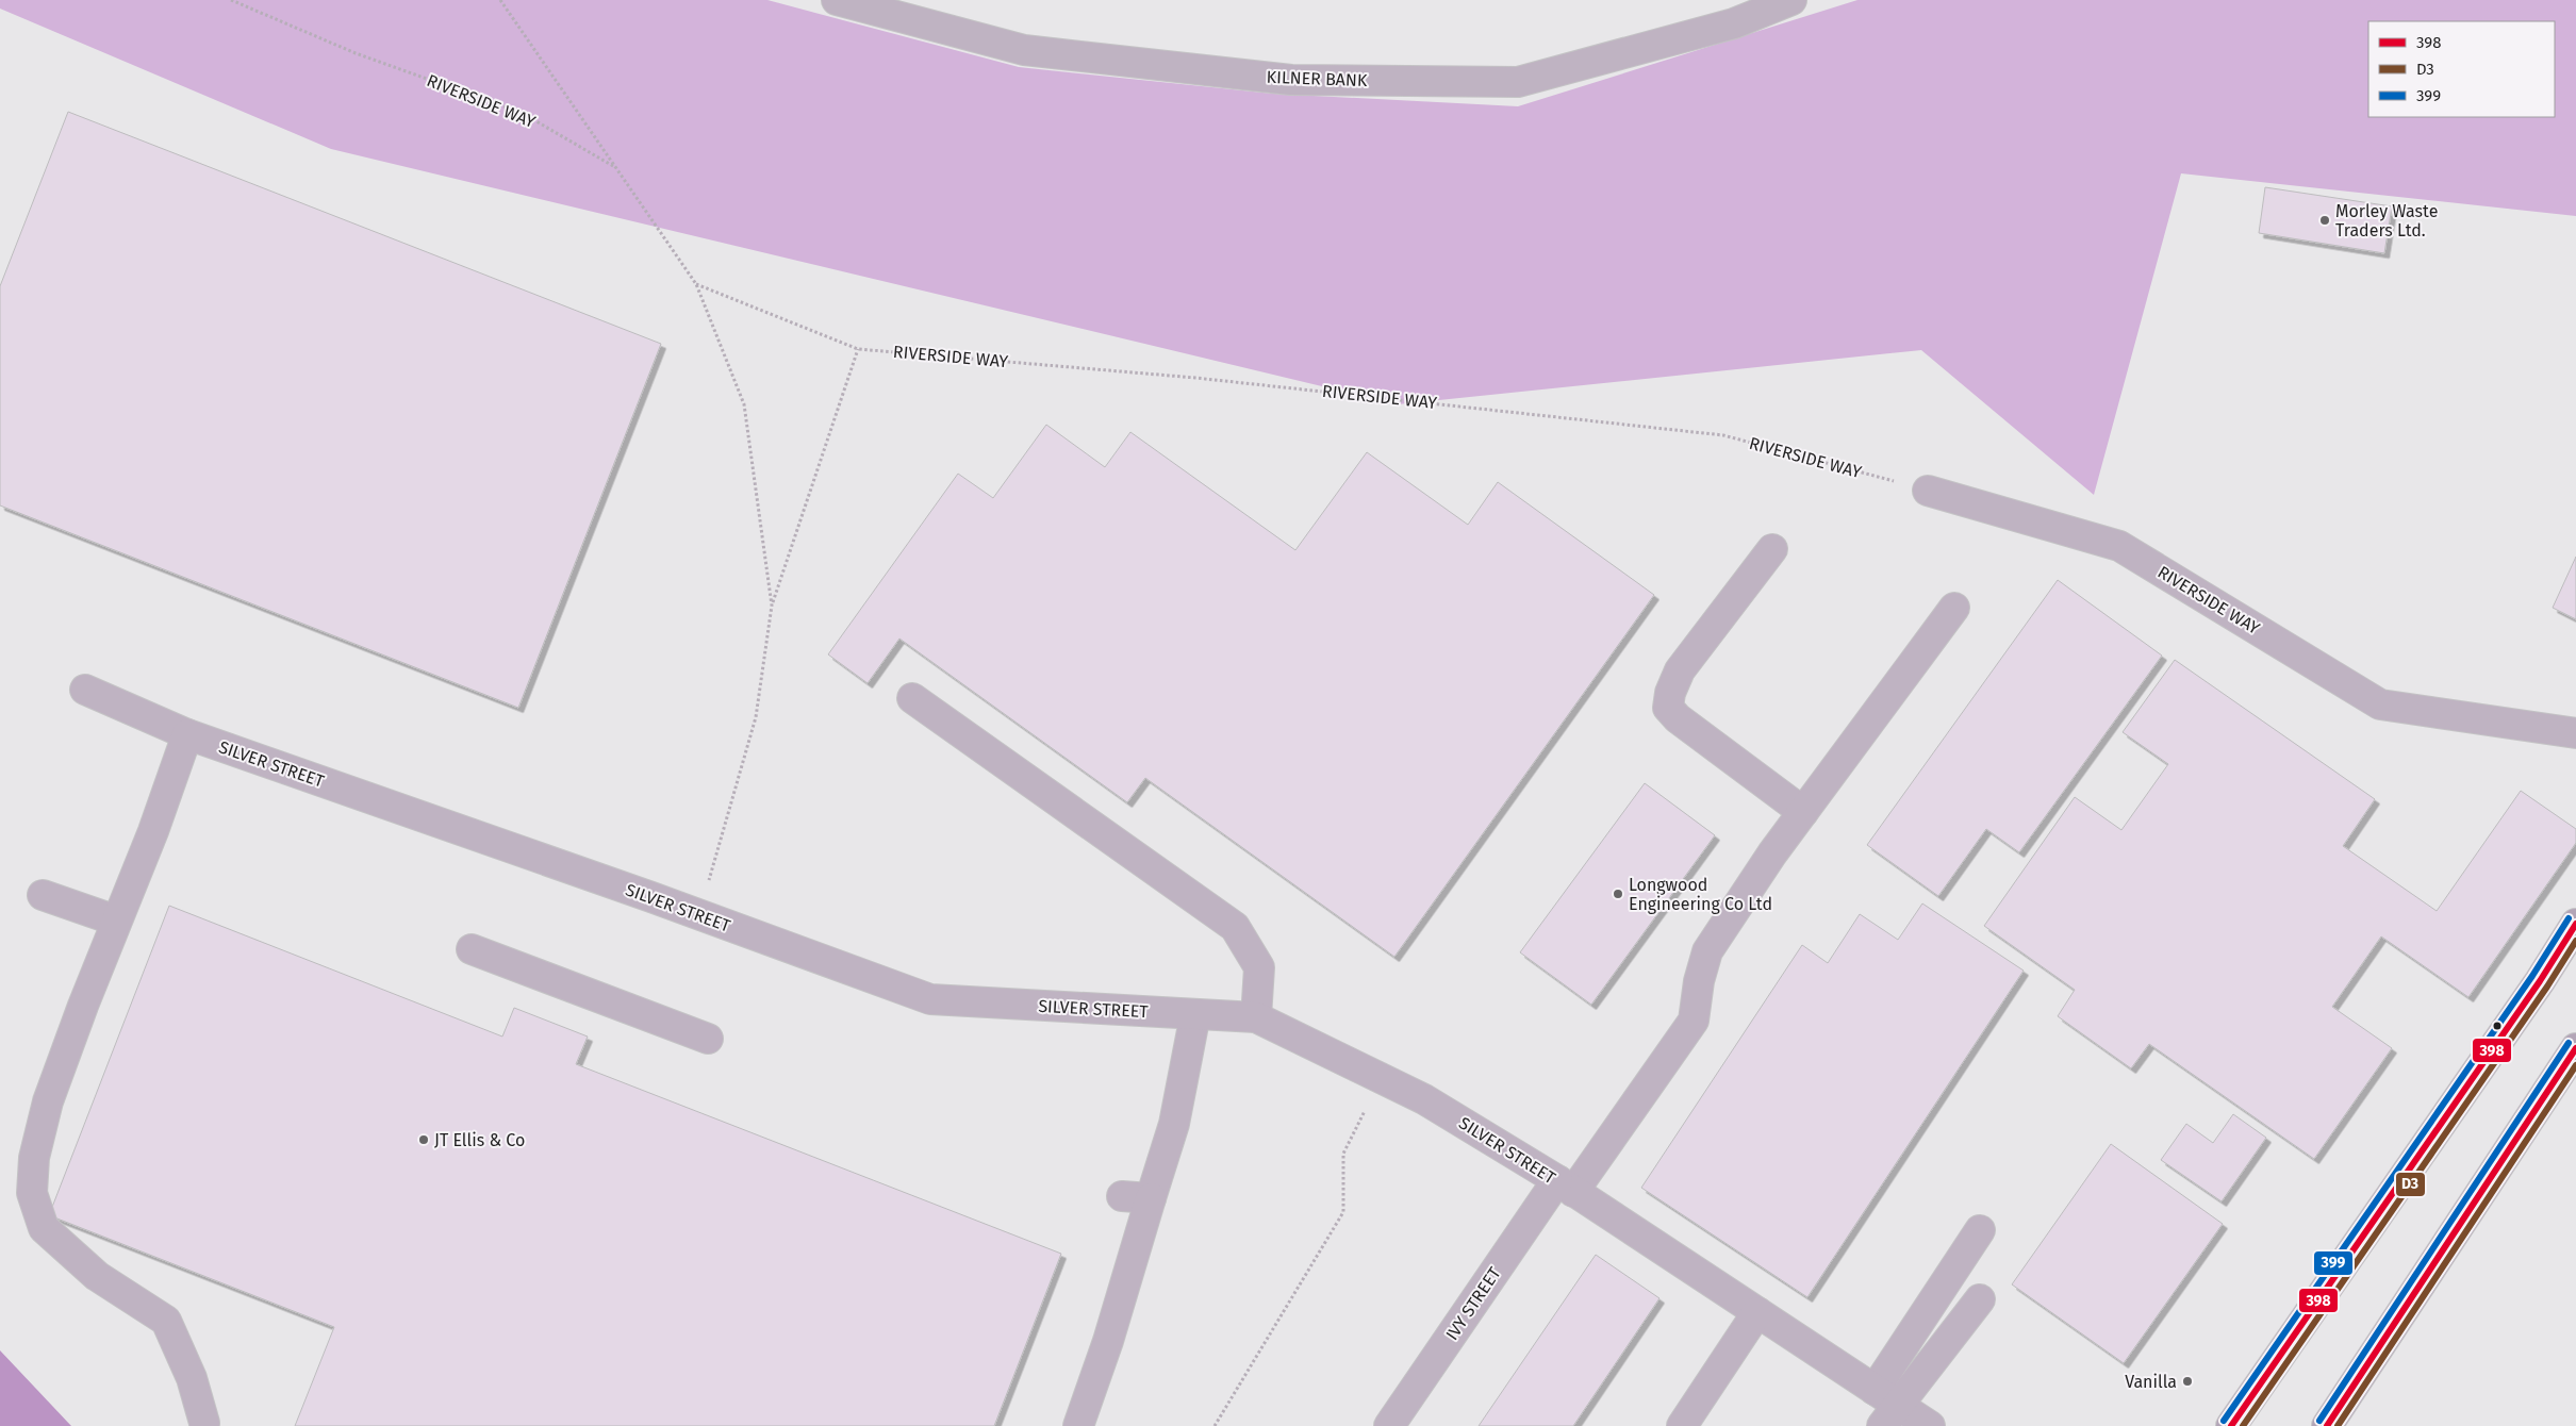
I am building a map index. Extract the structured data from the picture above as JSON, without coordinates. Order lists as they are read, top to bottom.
{
  "streets": {
    "street": [
      "KILNER BANK",
      "RIVERSIDE WAY",
      "SILVER STREET",
      "IVY STREET"
    ]
  },
  "crossings": [
    ["SILVER STREET", "IVY STREET"]
  ],
  "places": [
    "Morley Waste Traders Ltd.",
    "Longwood Engineering Co Ltd",
    "JT Ellis & Co",
    "Vanilla"
  ],
  "lines": ["transit line 399", "transit line 398", "transit line D3"],
  "legend": ["398", "D3", "399"]
}
